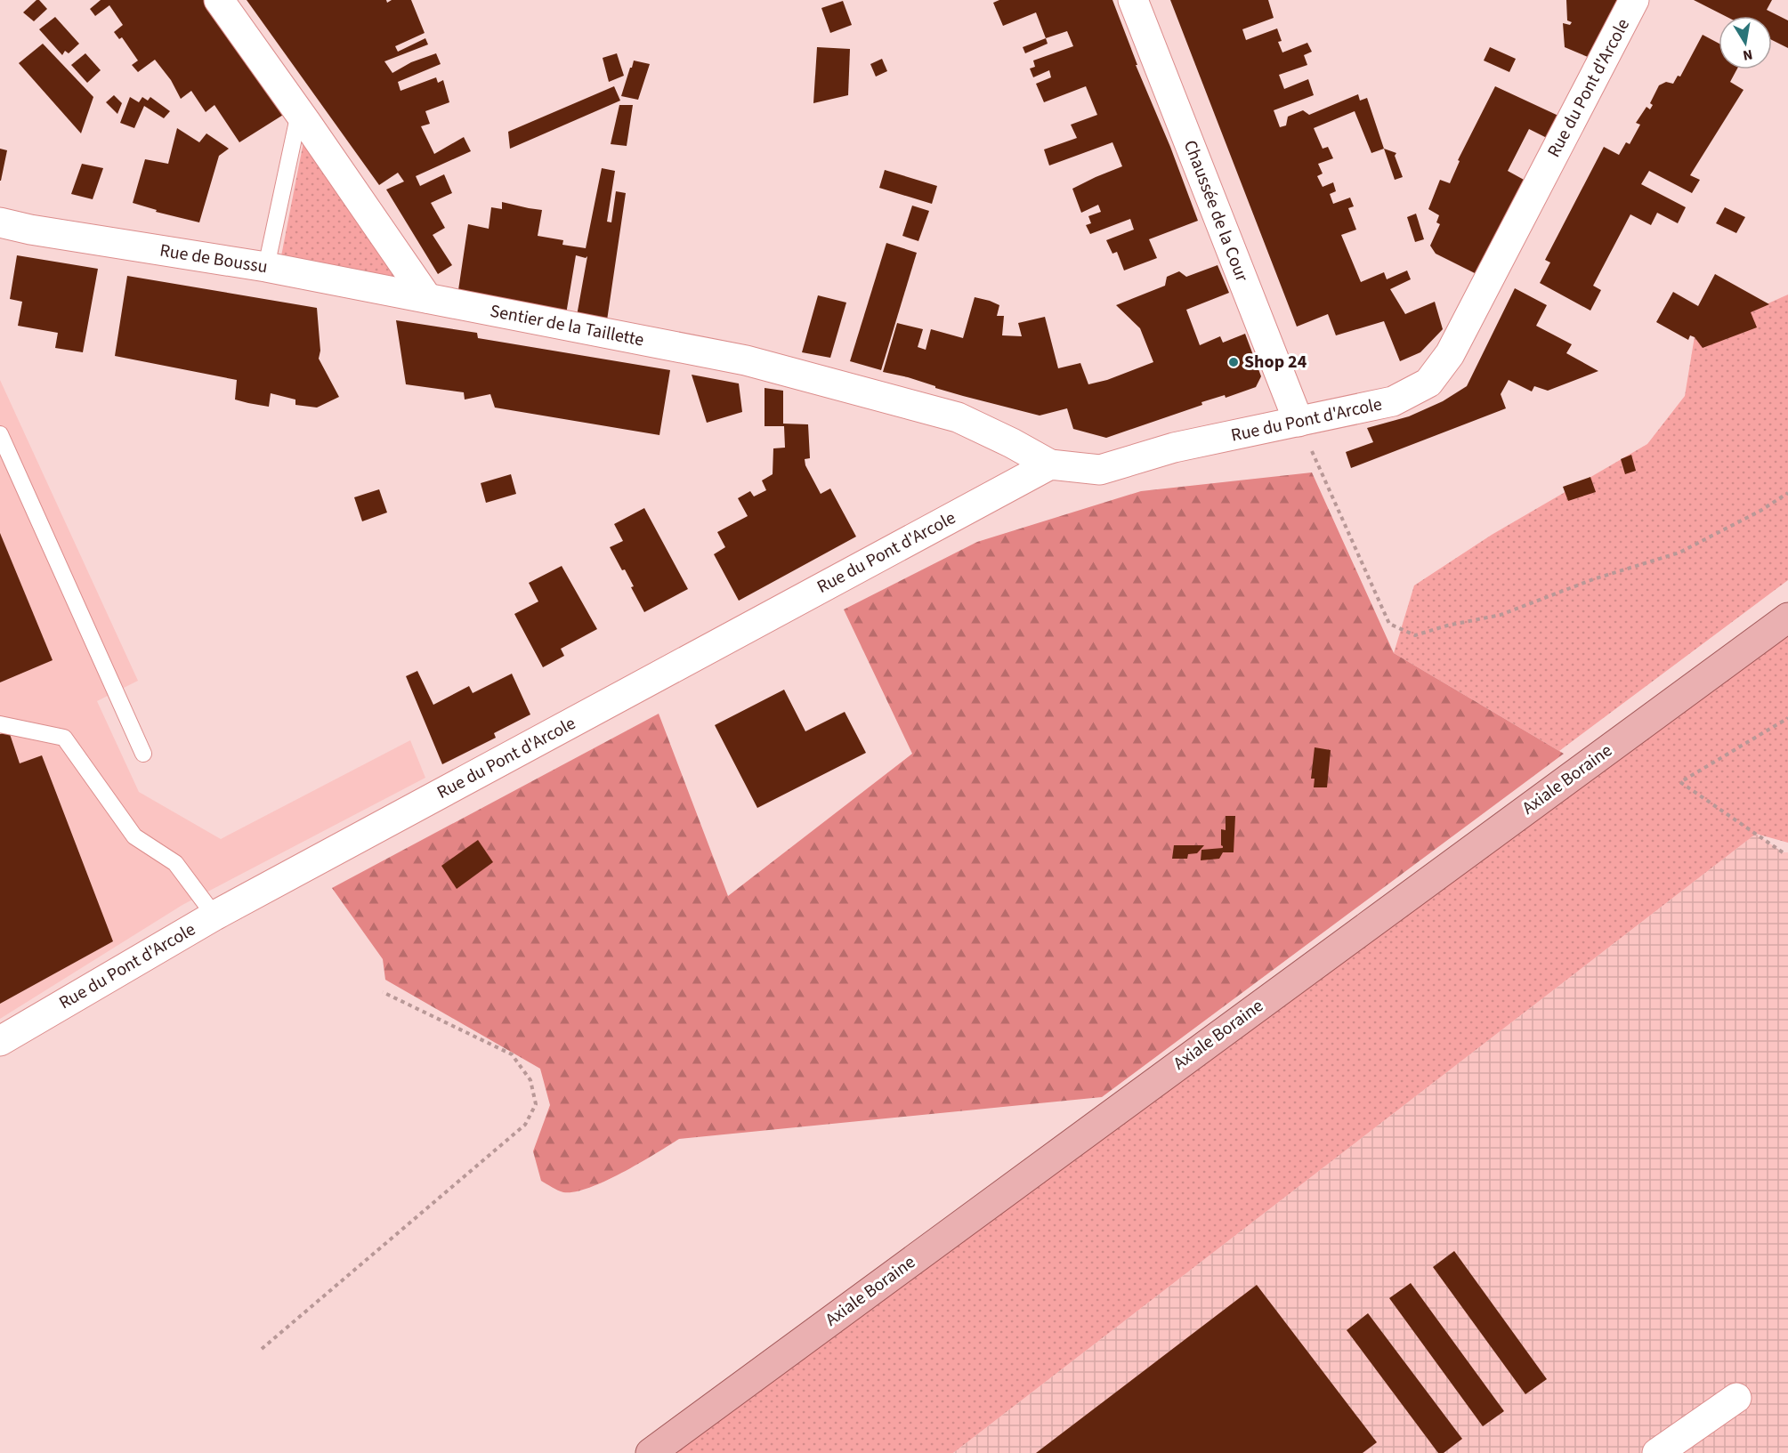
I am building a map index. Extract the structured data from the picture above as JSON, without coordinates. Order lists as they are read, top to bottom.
{
  "streets": {
    "main road": ["Axiale Boraine"],
    "street": [
      "Rue du Pont d'Arcole",
      "Chaussée de la Cour",
      "Rue de Boussu",
      "Sentier de la Taillette"
    ]
  },
  "crossings": [
    ["Rue du Pont d'Arcole", "Chaussée de la Cour"],
    ["Rue du Pont d'Arcole", "Sentier de la Taillette"],
    ["Rue de Boussu", "Sentier de la Taillette"]
  ],
  "places": ["Shop 24"],
  "north": "bottom"
}
